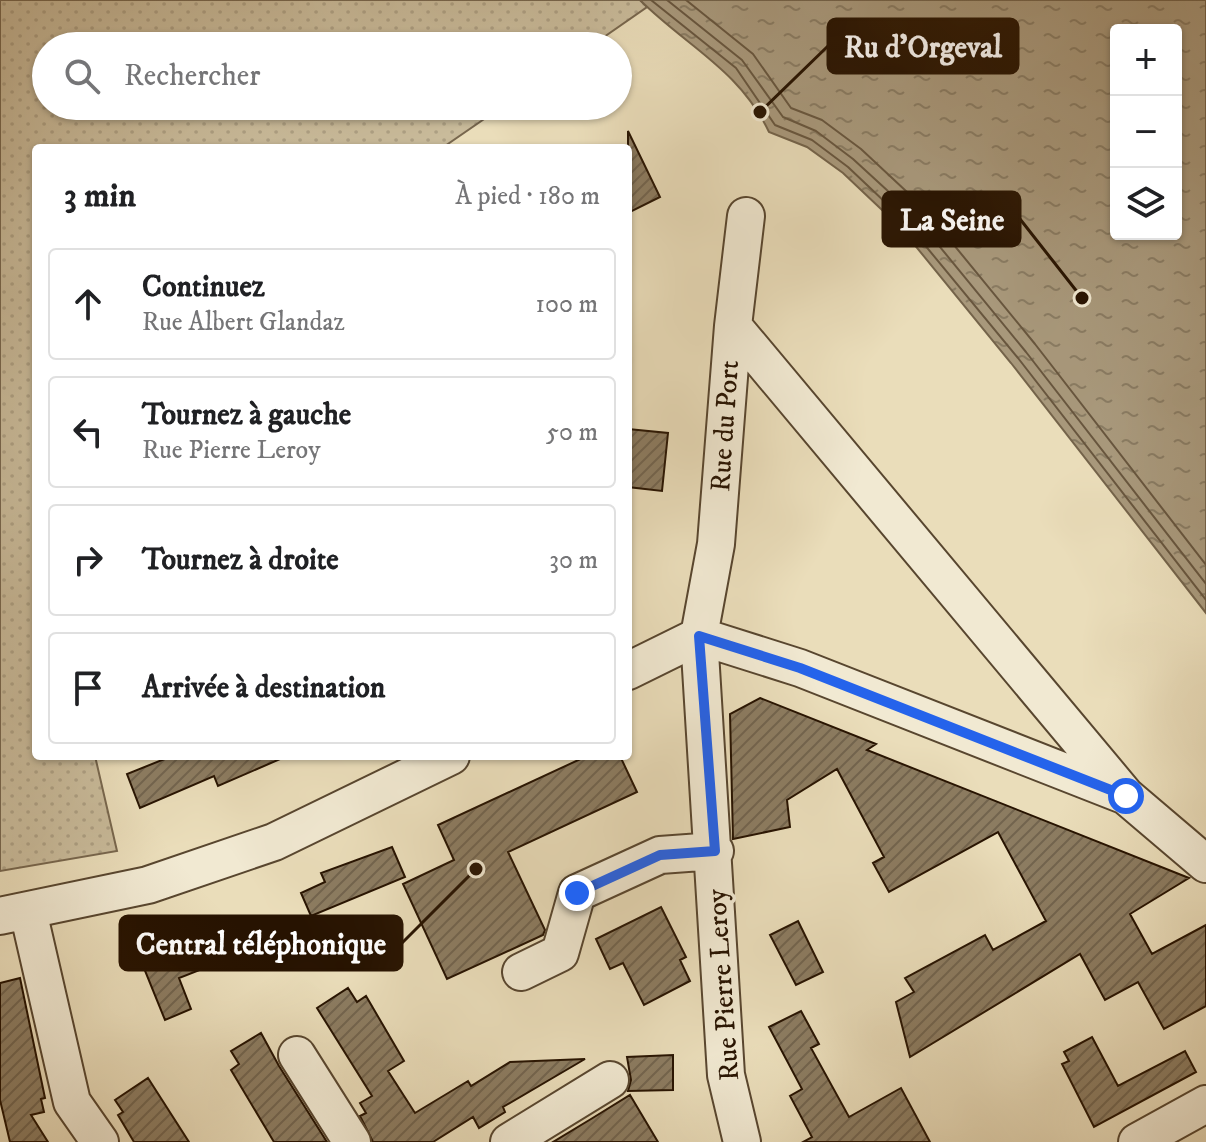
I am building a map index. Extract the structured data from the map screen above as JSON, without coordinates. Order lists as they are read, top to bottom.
{
  "streets": {
    "street": ["Rue du Port", "Rue Pierre Leroy"]
  },
  "crossings": [
    ["Rue du Port", "Rue Pierre Leroy"]
  ],
  "places": ["Ru d'Orgeval", "La Seine", "Central téléphonique"],
  "page": {
    "map_buttons": ["+", "−"],
    "search": "Rechercher",
    "heading": ["3 min", "À pied · 180 m"],
    "list": [
      ["Continuez", "Rue Albert Glandaz", "100 m"],
      ["Tournez à gauche", "Rue Pierre Leroy", "50 m"],
      ["Tournez à droite", "30 m"],
      "Arrivée à destination"
    ]
  }
}
